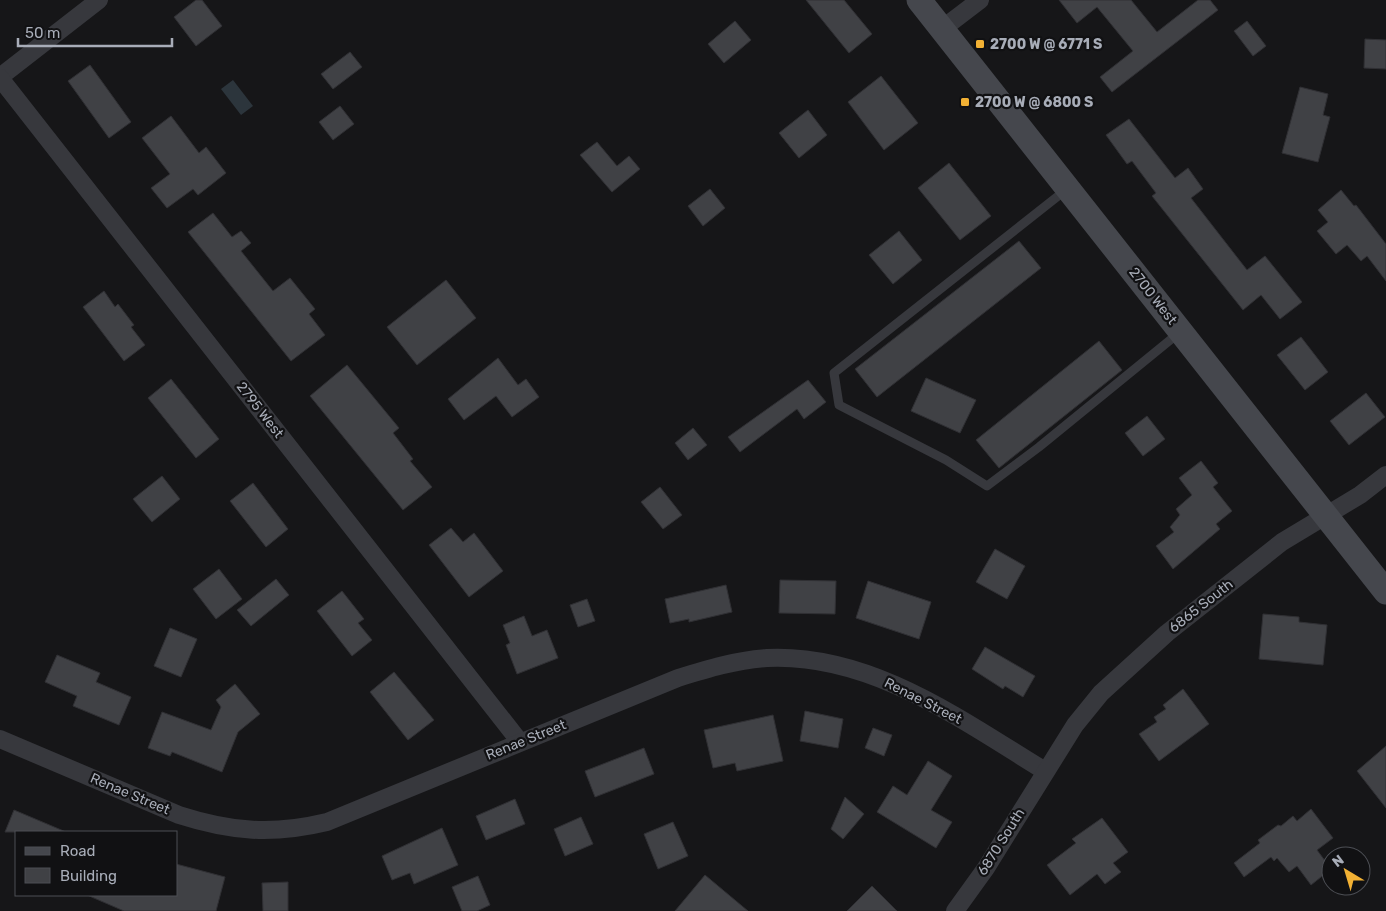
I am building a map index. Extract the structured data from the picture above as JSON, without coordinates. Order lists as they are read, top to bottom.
{
  "streets": {
    "main road": ["2700 West"],
    "street": [
      "2795 West",
      "6865 South",
      "Renae Street",
      "6870 South"
    ]
  },
  "crossings": [
    ["2700 West", "6865 South"],
    ["2795 West", "Renae Street"],
    ["6865 South", "Renae Street"],
    ["6865 South", "6870 South"],
    ["Renae Street", "6870 South"]
  ],
  "places": {
    "transit": ["2700 W @ 6771 S", "2700 W @ 6800 S"]
  },
  "legend": ["Road", "Building"],
  "scale_bar": "50 m",
  "north": "top left"
}
